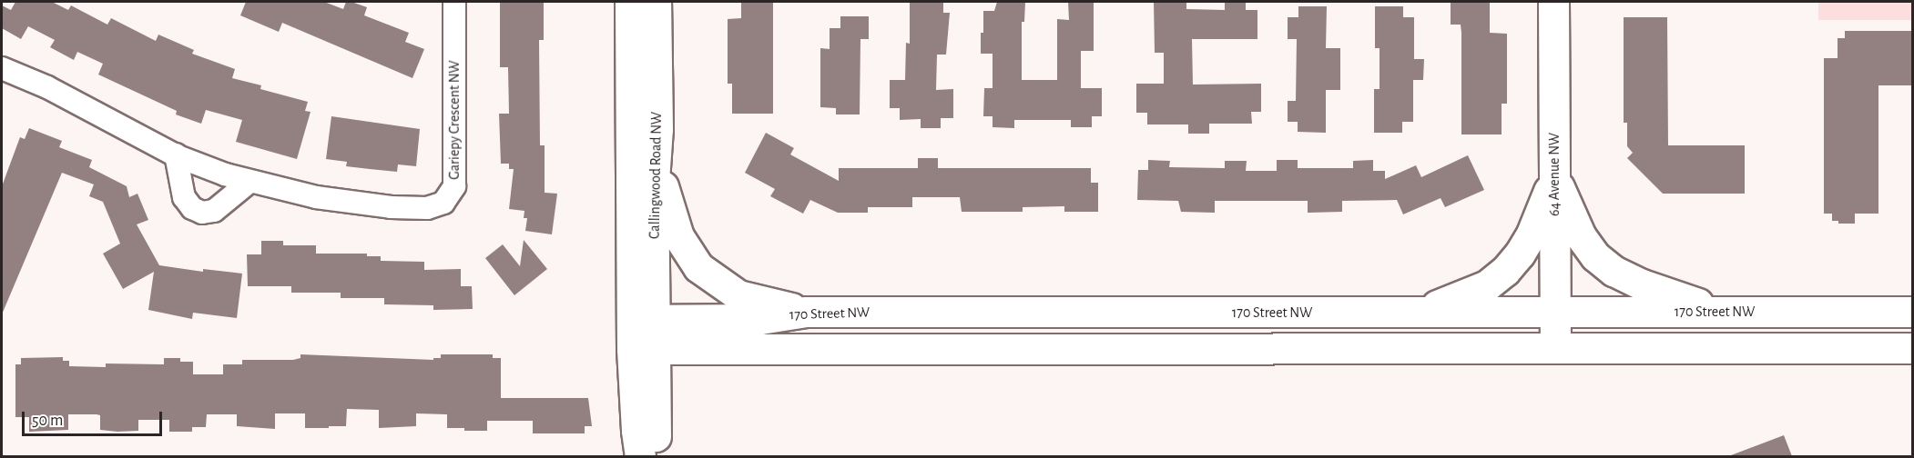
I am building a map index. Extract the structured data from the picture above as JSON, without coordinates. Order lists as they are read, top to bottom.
{
  "streets": {
    "main road": ["64 Avenue NW", "Callingwood Road NW", "170 Street NW"],
    "street": ["Gariepy Crescent NW"]
  },
  "crossings": [
    ["64 Avenue NW", "170 Street NW"],
    ["Callingwood Road NW", "170 Street NW"]
  ],
  "scale_bar": "50 m"
}
